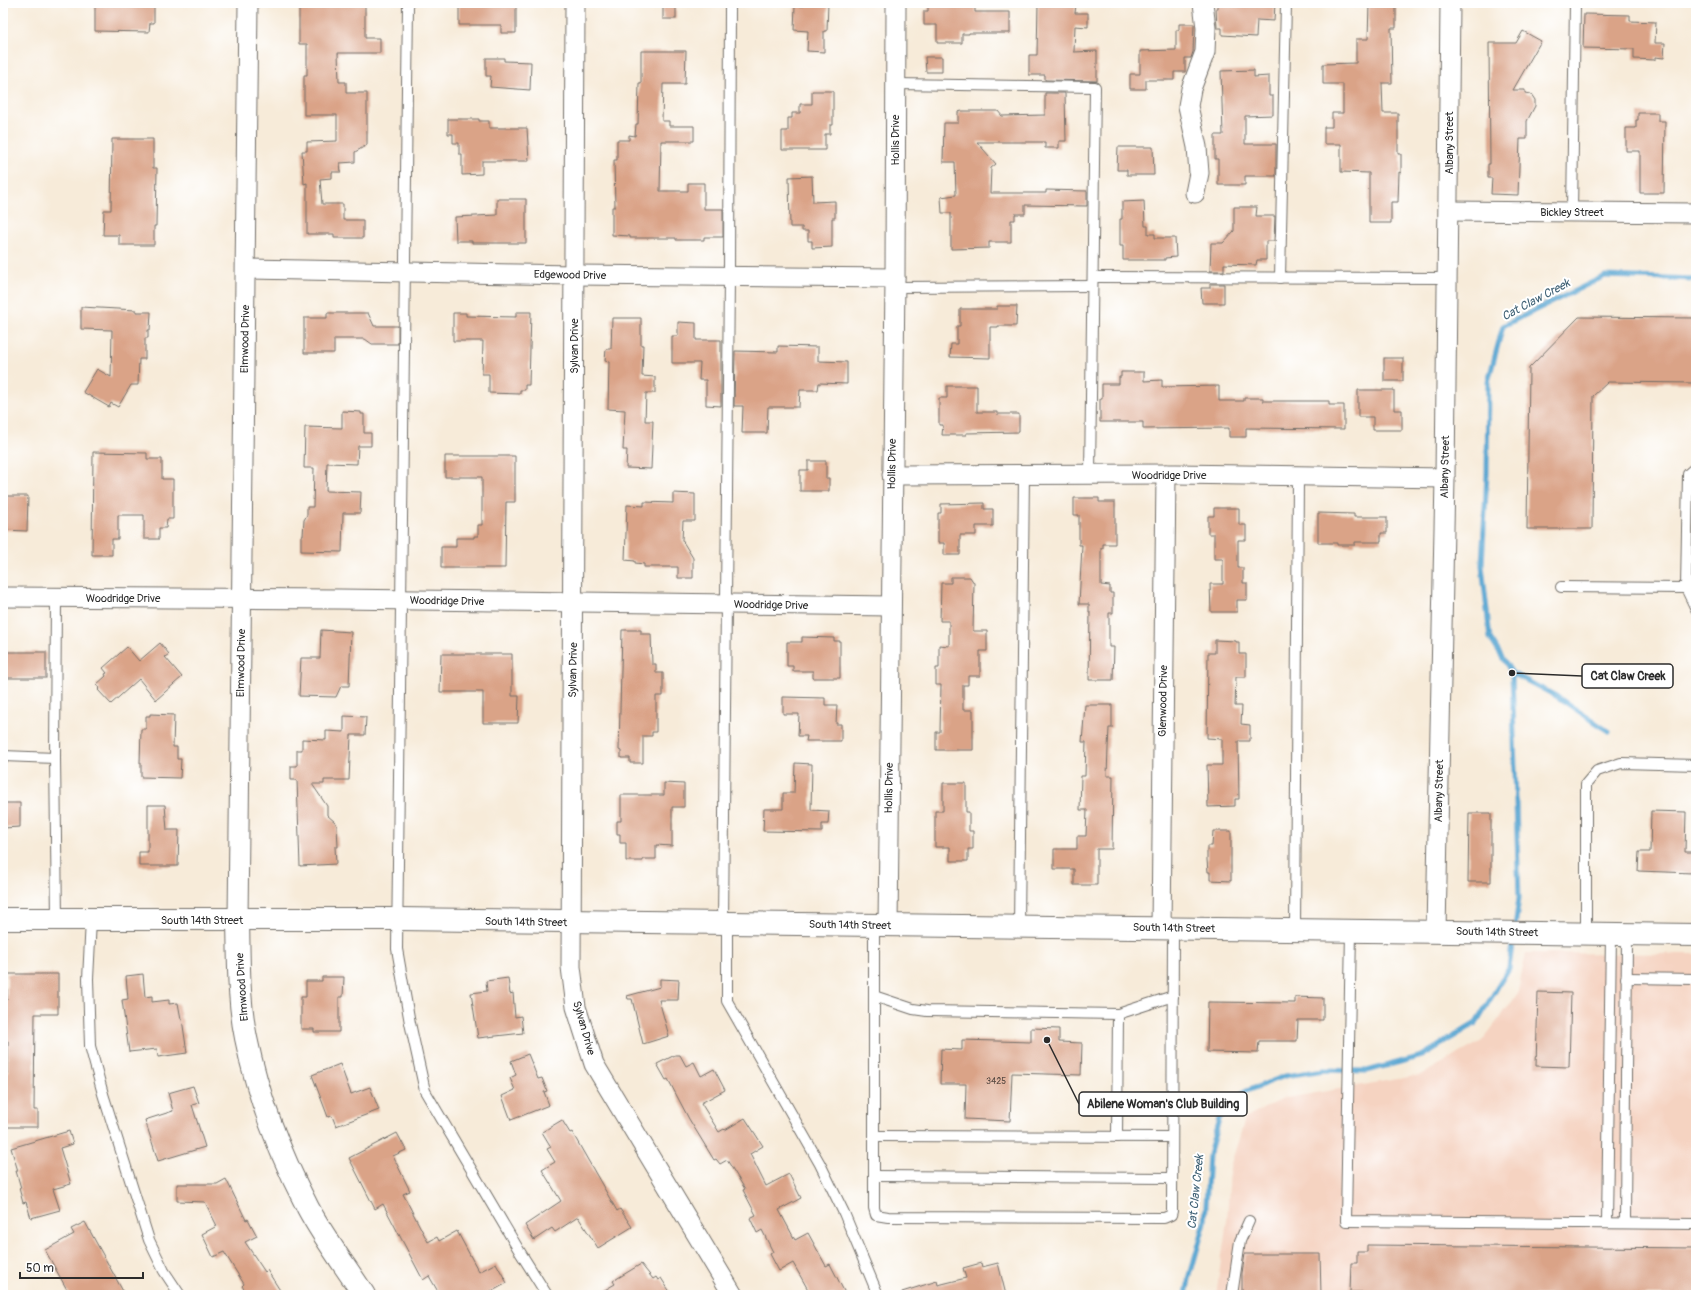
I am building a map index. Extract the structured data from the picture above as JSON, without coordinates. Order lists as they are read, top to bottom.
{
  "streets": {
    "main road": ["Elmwood Drive", "South 14th Street"],
    "street": [
      "Hollis Drive",
      "Albany Street",
      "Bickley Street",
      "Edgewood Drive",
      "Sylvan Drive",
      "Woodridge Drive",
      "Glenwood Drive"
    ]
  },
  "crossings": [
    ["Hollis Drive", "Edgewood Drive"],
    ["Hollis Drive", "Woodridge Drive"],
    ["Hollis Drive", "South 14th Street"],
    ["Albany Street", "Bickley Street"],
    ["Albany Street", "Woodridge Drive"],
    ["Albany Street", "South 14th Street"],
    ["Edgewood Drive", "Elmwood Drive"],
    ["Edgewood Drive", "Sylvan Drive"],
    ["Elmwood Drive", "Woodridge Drive"],
    ["Elmwood Drive", "South 14th Street"],
    ["Sylvan Drive", "Woodridge Drive"],
    ["Sylvan Drive", "South 14th Street"],
    ["Woodridge Drive", "Glenwood Drive"],
    ["Glenwood Drive", "South 14th Street"]
  ],
  "water": ["Cat Claw Creek"],
  "places": ["Cat Claw Creek", "Abilene Woman's Club Building"],
  "house_numbers": ["3425"],
  "scale_bar": "50 m"
}
